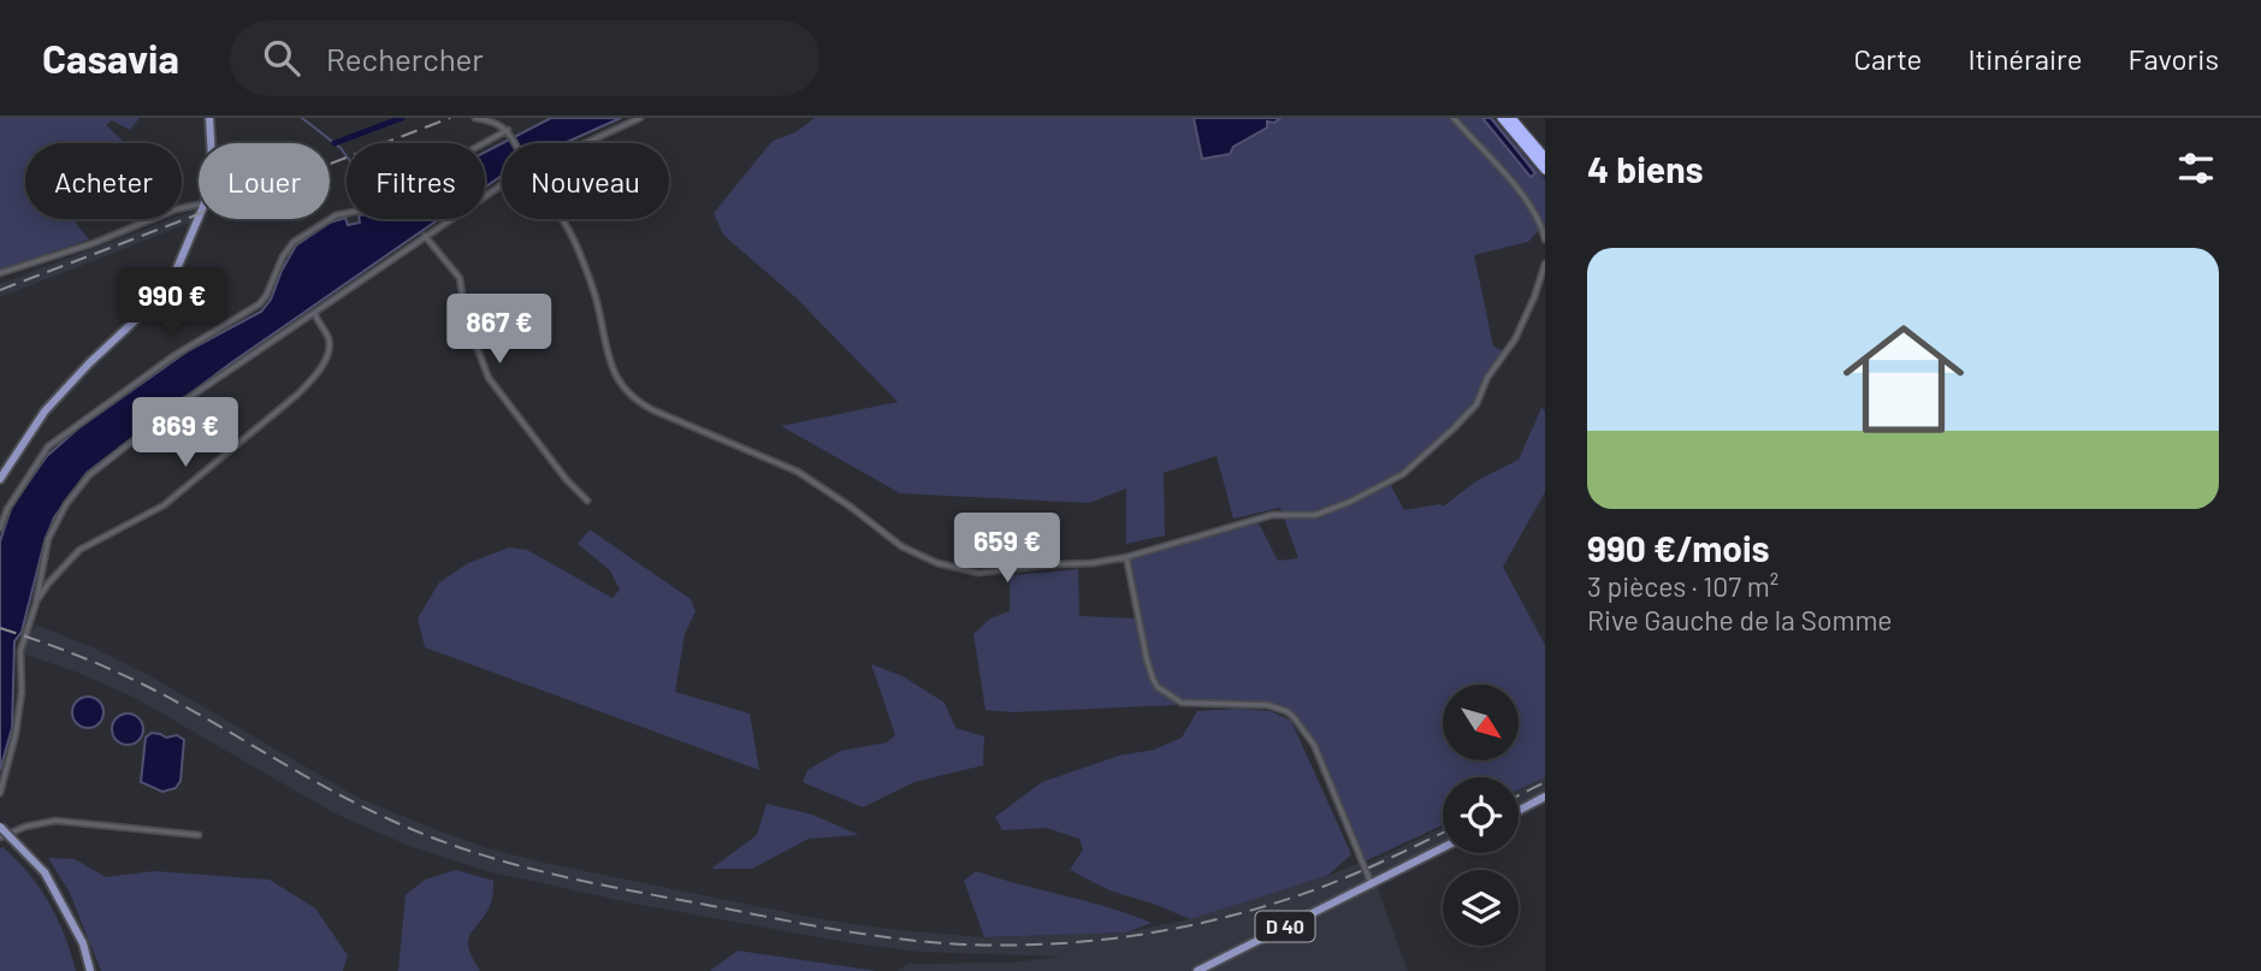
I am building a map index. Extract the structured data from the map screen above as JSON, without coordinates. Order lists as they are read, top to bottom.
{
  "streets": {
    "main road": ["D 40"]
  },
  "north": "bottom right",
  "page": {
    "header": "Casavia",
    "search": "Rechercher",
    "nav": ["Carte", "Itinéraire", "Favoris"],
    "heading": "4 biens",
    "chip": [
      "Acheter",
      "Louer",
      "Filtres",
      "Nouveau"
    ],
    "list": [
      {
        "name": "990 €/mois",
        "note": "3 pièces · 107 m² · Rive Gauche de la Somme"
      }
    ],
    "price": [
      "990 €",
      "867 €",
      "869 €",
      "659 €"
    ]
  }
}
